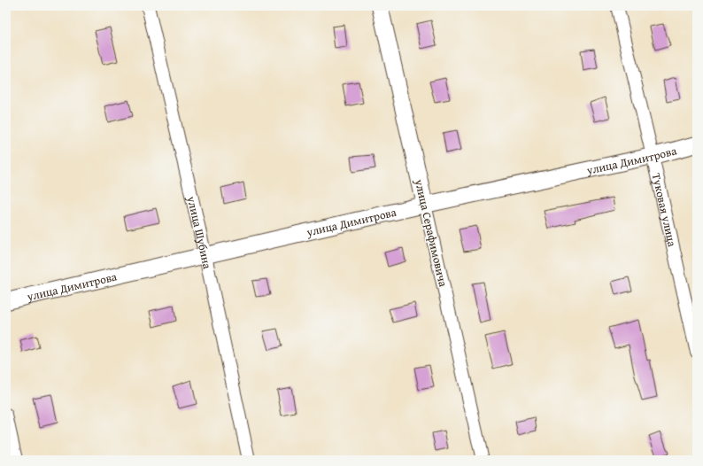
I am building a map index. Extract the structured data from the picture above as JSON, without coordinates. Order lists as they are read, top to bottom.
{
  "streets": {
    "street": [
      "улица Димитрова",
      "Туковая улица",
      "улица Шубина",
      "улица Серафимовича"
    ]
  },
  "crossings": [
    ["улица Димитрова", "Туковая улица"],
    ["улица Димитрова", "улица Шубина"],
    ["улица Димитрова", "улица Серафимовича"]
  ]
}
